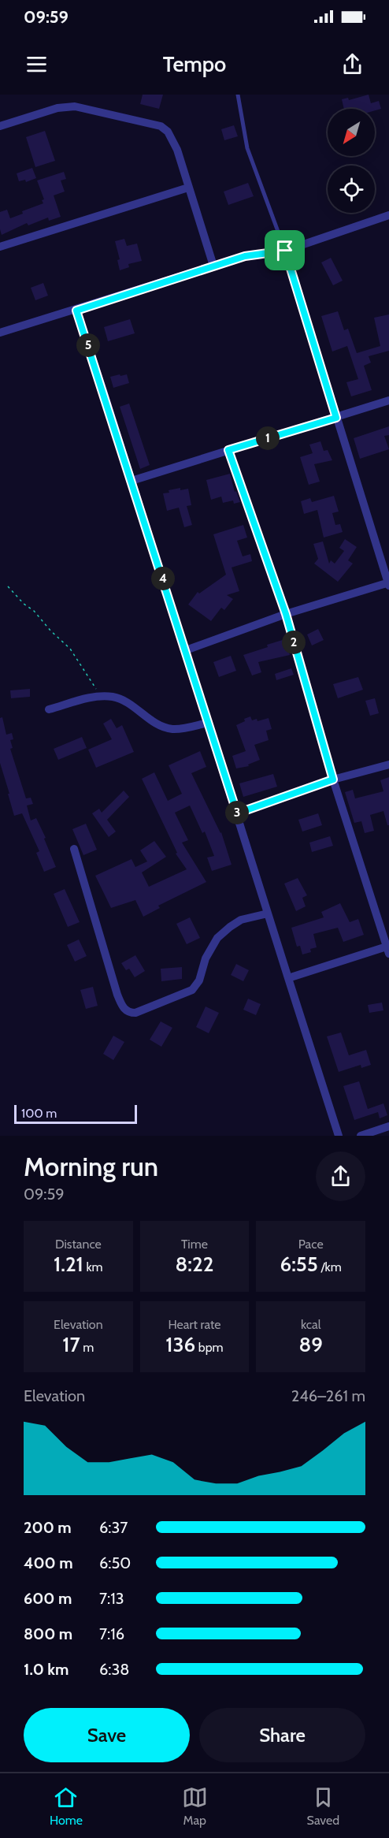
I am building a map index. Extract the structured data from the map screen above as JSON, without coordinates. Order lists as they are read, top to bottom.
{
  "scale_bar": "100 m",
  "north": "bottom left",
  "page": {
    "status": "09:59",
    "header": "Tempo",
    "pins": [
      "5",
      "1",
      "4",
      "2",
      "3"
    ],
    "scale": "100 m",
    "heading": ["Morning run", "09:59"],
    "stats": [
      ["Distance", "1.21 km"],
      ["Time", "8:22"],
      ["Pace", "6:55 /km"],
      ["Elevation", "17 m"],
      ["Heart rate", "136 bpm"],
      ["kcal", "89"]
    ],
    "chart": ["Elevation", "246–261 m"],
    "list": [
      {
        "name": "200 m",
        "note": "6:37"
      },
      {
        "name": "400 m",
        "note": "6:50"
      },
      {
        "name": "600 m",
        "note": "7:13"
      },
      {
        "name": "800 m",
        "note": "7:16"
      },
      {
        "name": "1.0 km",
        "note": "6:38"
      }
    ],
    "buttons": ["Save", "Share"],
    "tabs": ["Home", "Map", "Saved"]
  }
}
